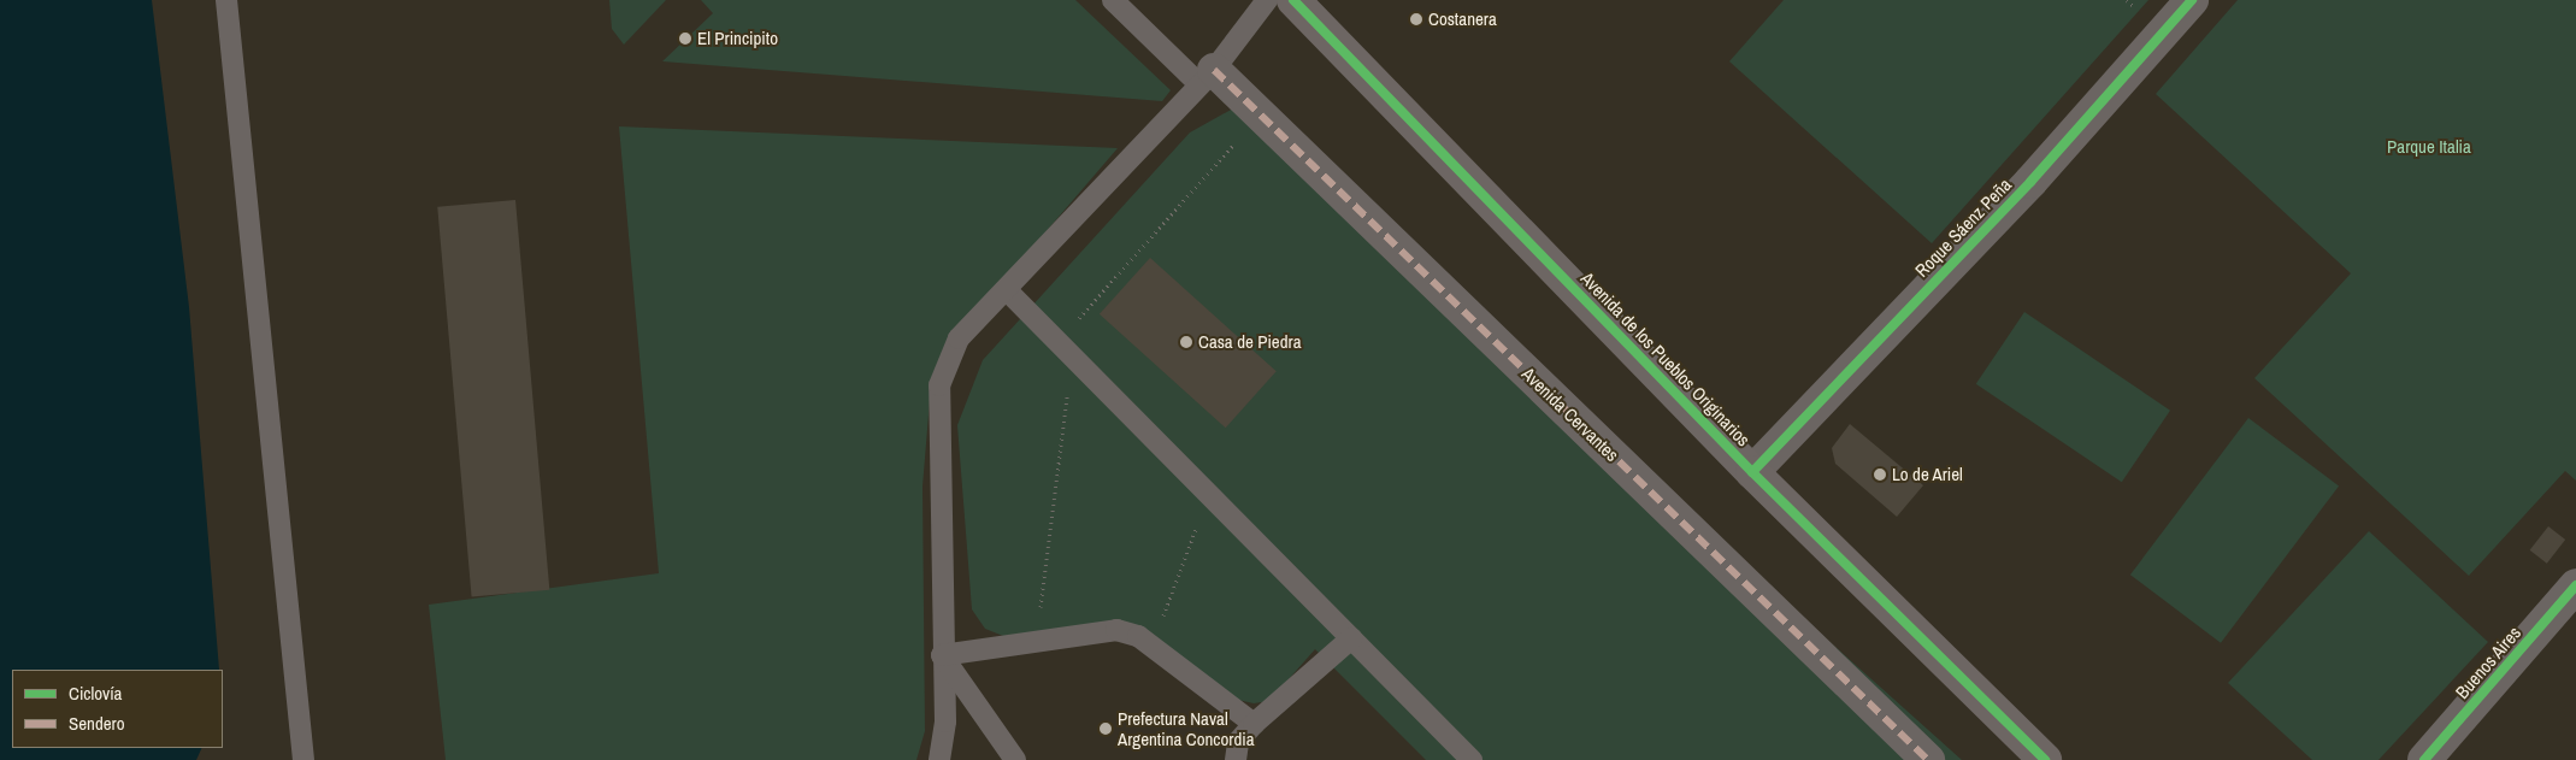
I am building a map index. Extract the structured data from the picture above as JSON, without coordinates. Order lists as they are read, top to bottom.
{
  "streets": {
    "street": [
      "Roque Sáenz Peña",
      "Avenida de los Pueblos Originarios",
      "Avenida Cervantes",
      "Buenos Aires"
    ]
  },
  "crossings": [
    ["Roque Sáenz Peña", "Avenida de los Pueblos Originarios"]
  ],
  "parks": ["Parque Italia"],
  "places": [
    "Costanera",
    "El Principito",
    "Casa de Piedra",
    "Lo de Ariel",
    "Prefectura Naval Argentina Concordia"
  ],
  "legend": ["Ciclovía", "Sendero"]
}
